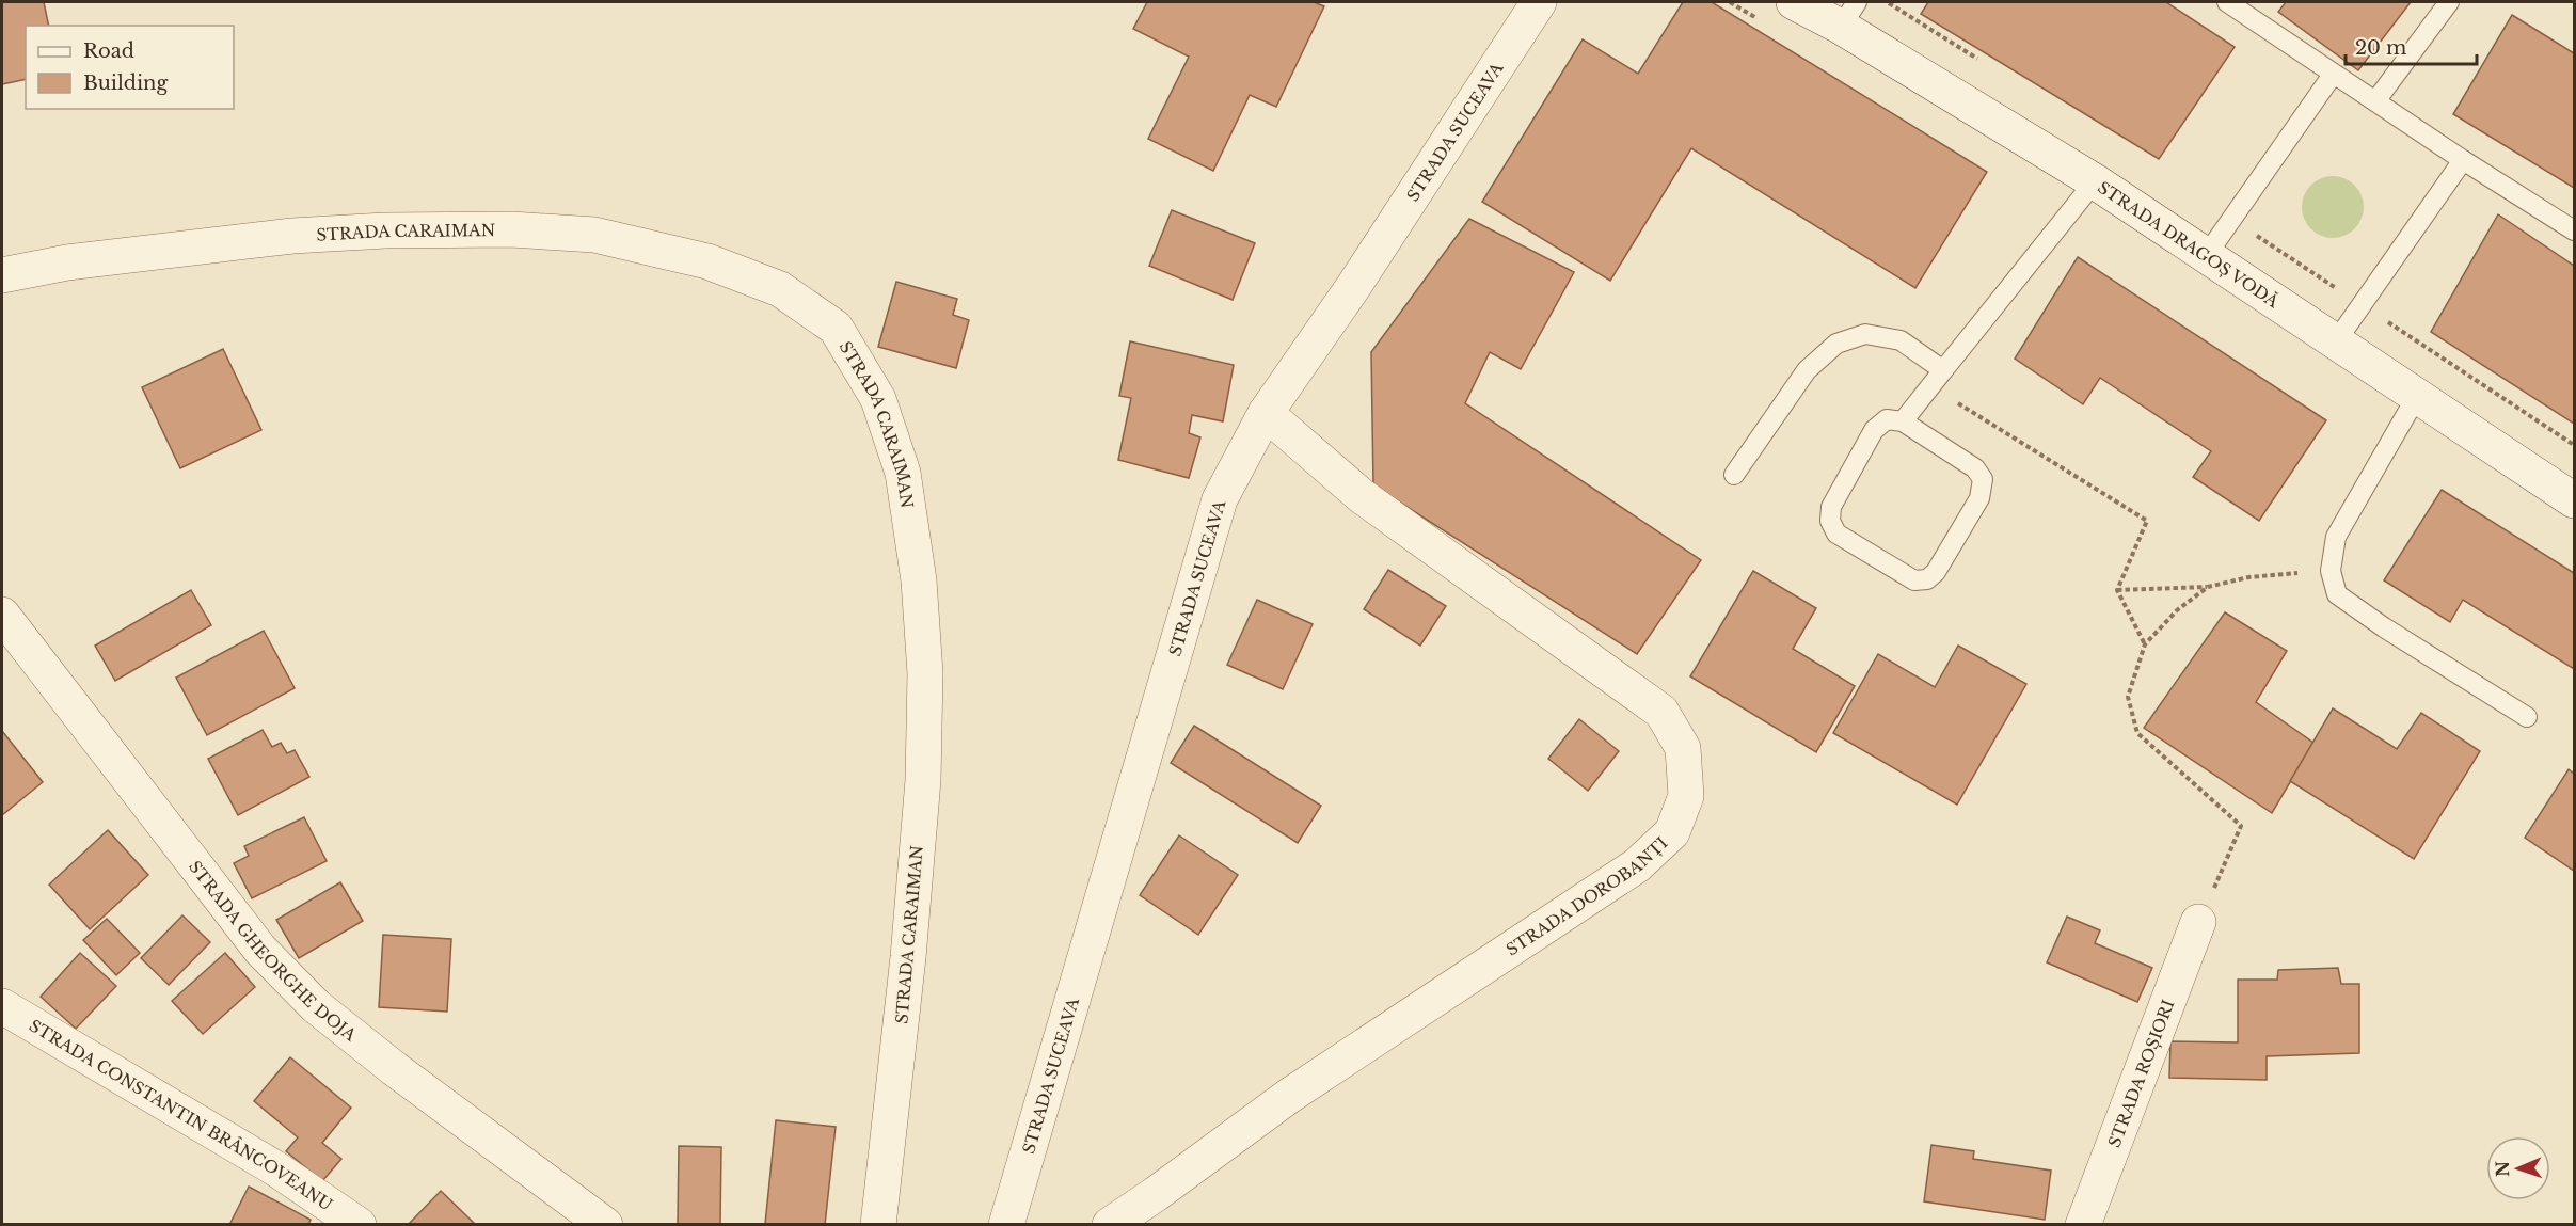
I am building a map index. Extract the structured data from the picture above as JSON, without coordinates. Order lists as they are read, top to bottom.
{
  "streets": {
    "street": [
      "STRADA SUCEAVA",
      "STRADA CARAIMAN",
      "STRADA DRAGOȘ VODĂ",
      "STRADA DOROBANȚI",
      "STRADA GHEORGHE DOJA",
      "STRADA ROȘIORI",
      "STRADA CONSTANTIN BRÂNCOVEANU"
    ]
  },
  "crossings": [
    ["STRADA SUCEAVA", "STRADA DOROBANȚI"]
  ],
  "legend": ["Road", "Building"],
  "scale_bar": "20 m",
  "north": "left"
}
